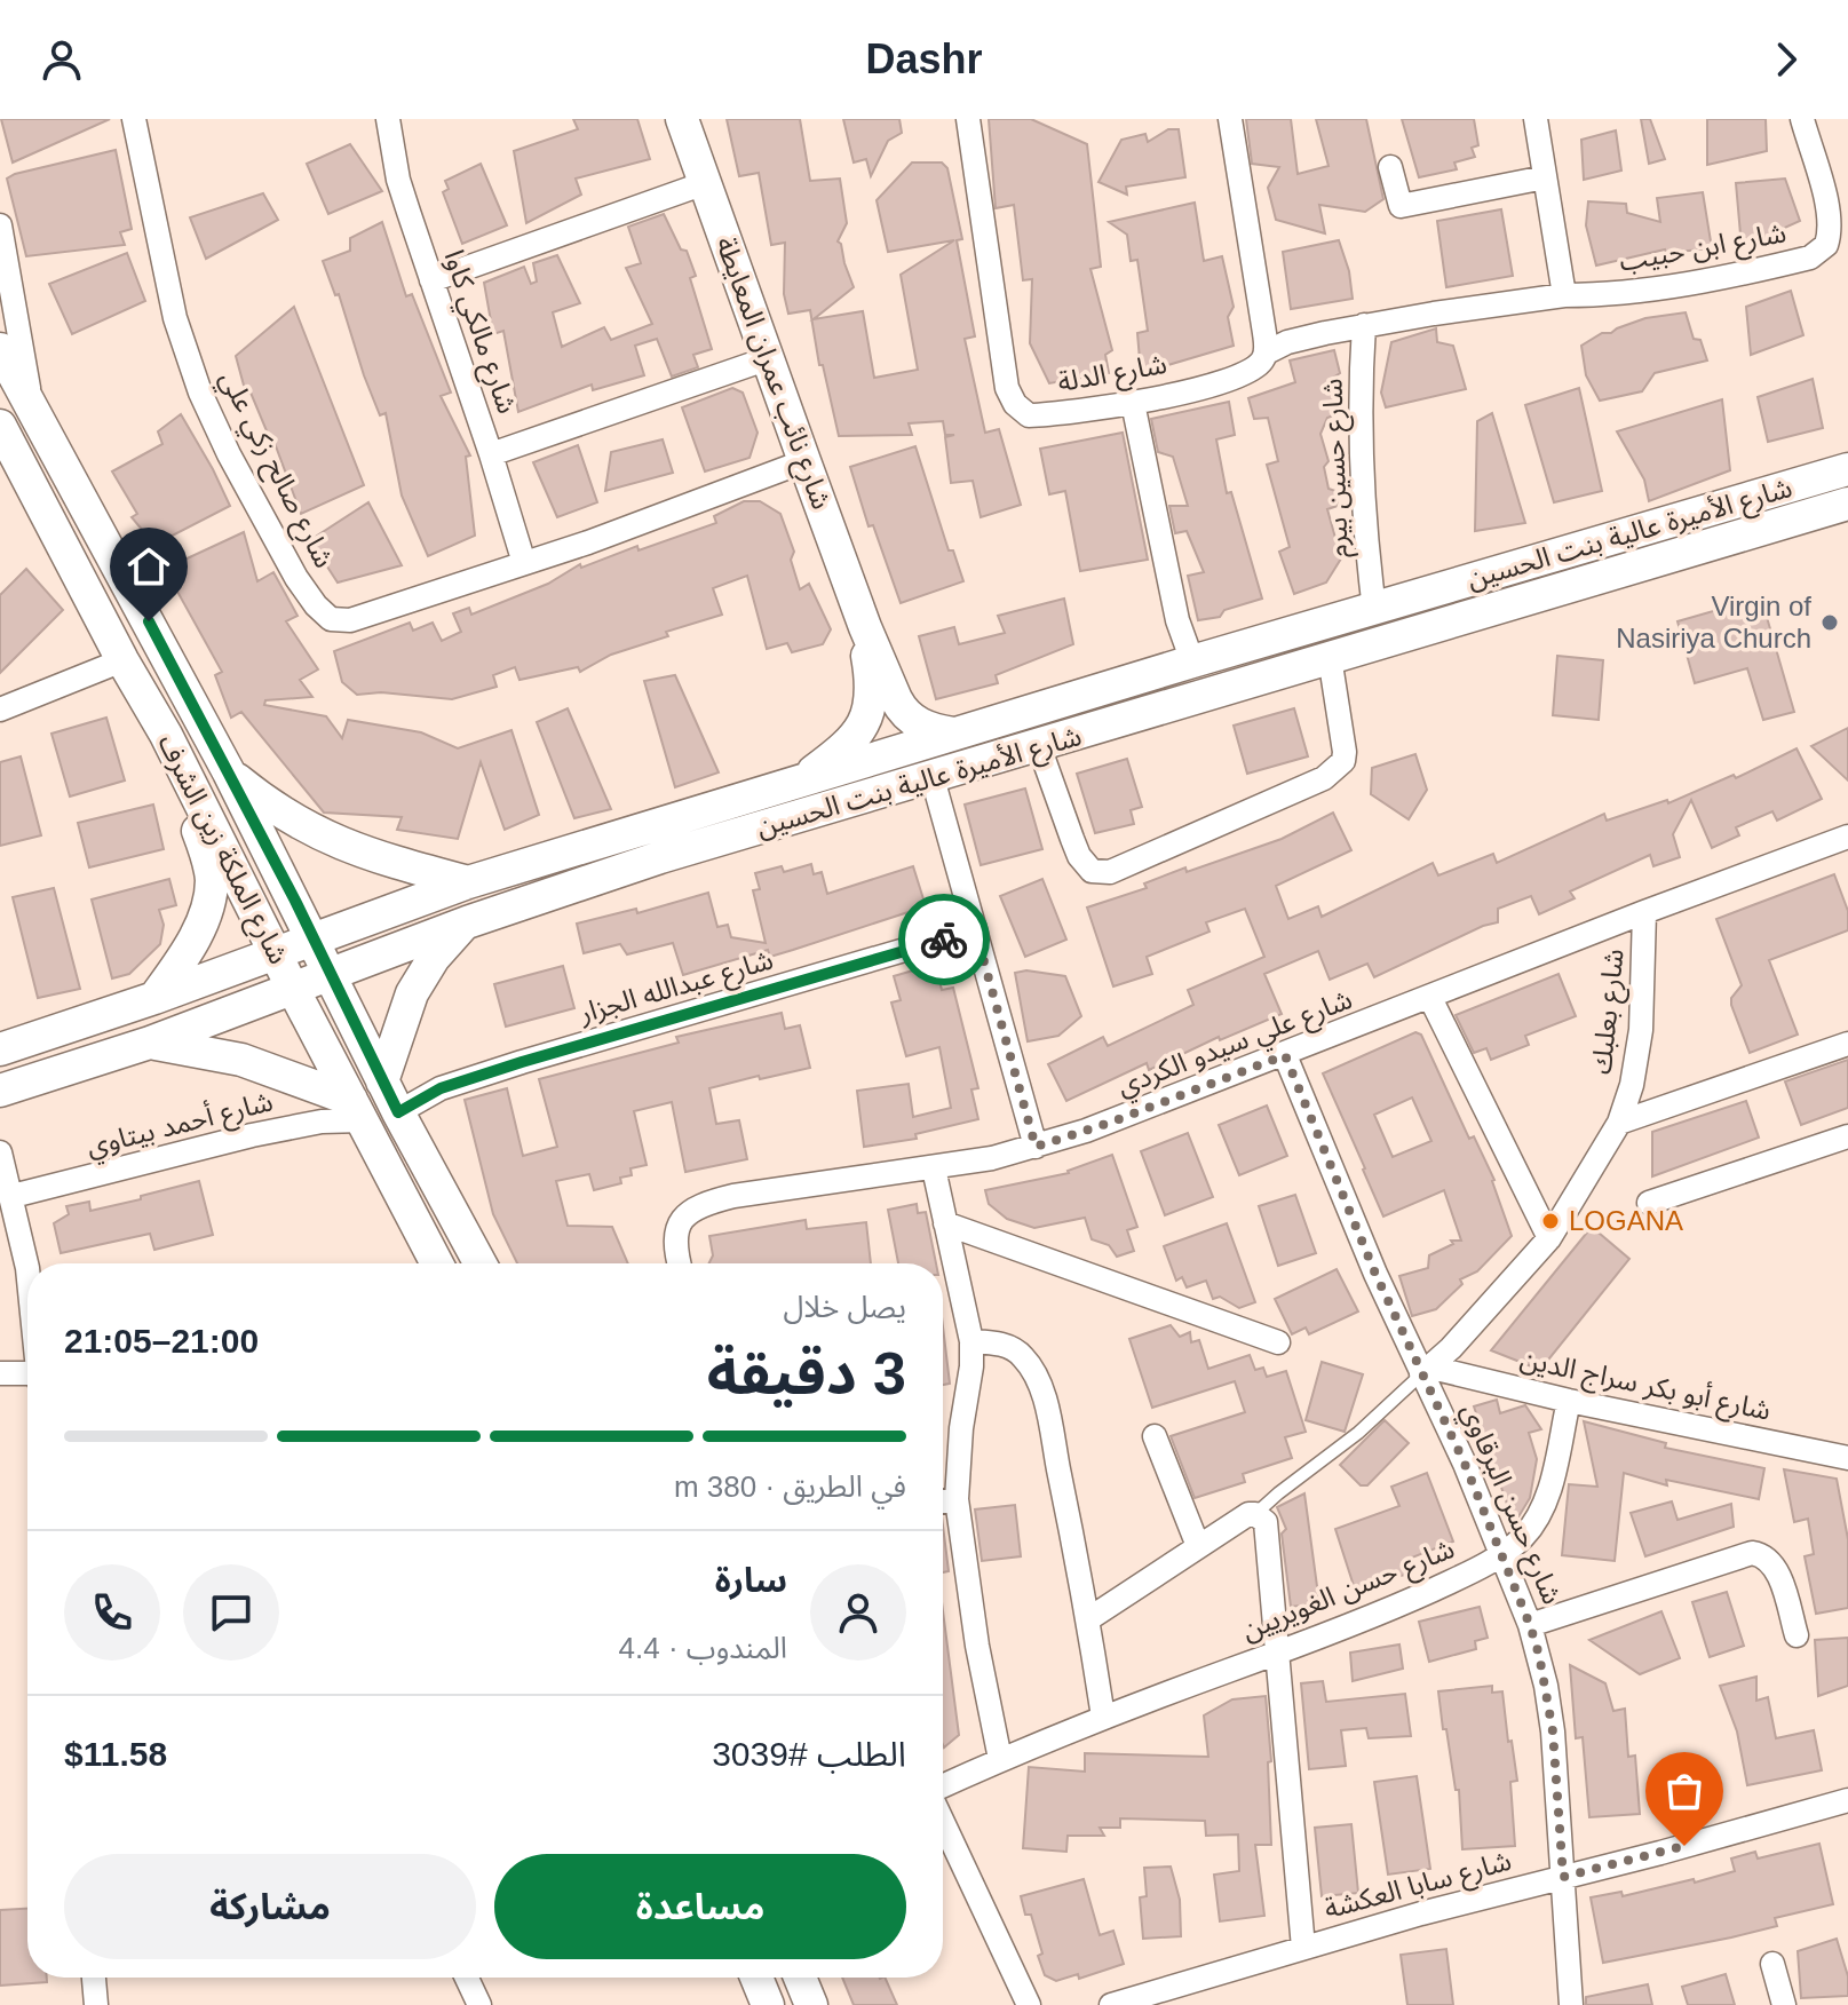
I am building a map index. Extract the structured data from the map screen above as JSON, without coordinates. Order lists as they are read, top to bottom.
{
  "streets": {
    "main road": ["شارع نائب عمران المعايطة", "شارع الأميرة عالية بنت الحسين", "شارع الملكة زين الشرف"],
    "street": [
      "شارع ابن حبيب",
      "شارع مالكي كاوا",
      "شارع الدلة",
      "شارع حسين بيرم",
      "شارع صالح زكي علي",
      "شارع عبدالله الجزار",
      "شارع بعلبك",
      "شارع علي سيدو الكردي",
      "شارع أحمد بيتاوي",
      "شارع أبو بكر سراج الدين",
      "شارع حسن البرقاوي",
      "شارع حسن الغويريين",
      "شارع سابا العكشة"
    ]
  },
  "crossings": [
    ["شارع ابن حبيب", "شارع الدلة"],
    ["شارع ابن حبيب", "شارع حسين بيرم"],
    ["شارع مالكي كاوا", "شارع صالح زكي علي"],
    ["شارع نائب عمران المعايطة", "شارع صالح زكي علي"],
    ["شارع نائب عمران المعايطة", "شارع الأميرة عالية بنت الحسين"],
    ["شارع حسين بيرم", "شارع الأميرة عالية بنت الحسين"],
    ["شارع الأميرة عالية بنت الحسين", "شارع الملكة زين الشرف"],
    ["شارع الملكة زين الشرف", "شارع عبدالله الجزار"],
    ["شارع الملكة زين الشرف", "شارع أحمد بيتاوي"],
    ["شارع بعلبك", "شارع علي سيدو الكردي"],
    ["شارع بعلبك", "شارع أبو بكر سراج الدين"],
    ["شارع بعلبك", "شارع حسن البرقاوي"],
    ["شارع علي سيدو الكردي", "شارع حسن البرقاوي"],
    ["شارع أبو بكر سراج الدين", "شارع حسن البرقاوي"],
    ["شارع أبو بكر سراج الدين", "شارع حسن الغويريين"],
    ["شارع حسن البرقاوي", "شارع حسن الغويريين"],
    ["شارع حسن البرقاوي", "شارع سابا العكشة"]
  ],
  "places": ["Virgin of Nasiriya Church", "LOGANA"],
  "page": {
    "header": "Dashr",
    "heading": ["3 دقيقة", "يصل خلال", "21:00–21:05"],
    "panel": [
      "سارة",
      "المندوب · 4.4",
      "الطلب #3039",
      "$11.58"
    ],
    "bar": "في الطريق · 380 m",
    "buttons": ["مساعدة", "مشاركة"]
  }
}
